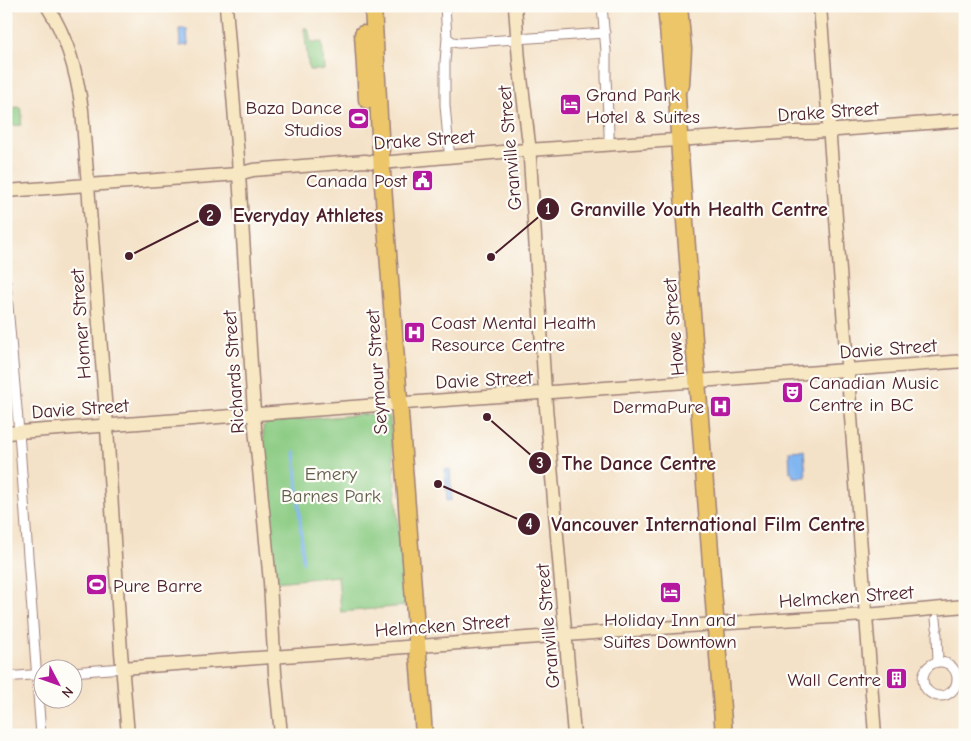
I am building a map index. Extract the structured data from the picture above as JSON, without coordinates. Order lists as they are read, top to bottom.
{
  "streets": {
    "highway": ["Howe Street", "Seymour Street"],
    "street": [
      "Drake Street",
      "Granville Street",
      "Homer Street",
      "Davie Street",
      "Richards Street",
      "Helmcken Street"
    ]
  },
  "crossings": [
    ["Drake Street", "Granville Street"],
    ["Drake Street", "Homer Street"],
    ["Drake Street", "Howe Street"],
    ["Drake Street", "Richards Street"],
    ["Drake Street", "Seymour Street"],
    ["Granville Street", "Davie Street"],
    ["Granville Street", "Helmcken Street"],
    ["Homer Street", "Davie Street"],
    ["Homer Street", "Helmcken Street"],
    ["Howe Street", "Davie Street"],
    ["Howe Street", "Helmcken Street"],
    ["Davie Street", "Richards Street"],
    ["Davie Street", "Seymour Street"],
    ["Richards Street", "Helmcken Street"],
    ["Seymour Street", "Helmcken Street"]
  ],
  "parks": ["Emery Barnes Park"],
  "places": {
    "hotel": ["Grand Park Hotel & Suites", "Holiday Inn and Suites Downtown"],
    "sports": ["Baza Dance Studios", "Pure Barre"],
    "public building": ["Canada Post"],
    "other": [
      "Everyday Athletes",
      "Granville Youth Health Centre",
      "The Dance Centre",
      "Vancouver International Film Centre"
    ],
    "hospital": ["Coast Mental Health Resource Centre", "DermaPure"],
    "theatre": ["Canadian Music Centre in BC"],
    "building": ["Wall Centre"]
  },
  "north": "bottom right"
}
